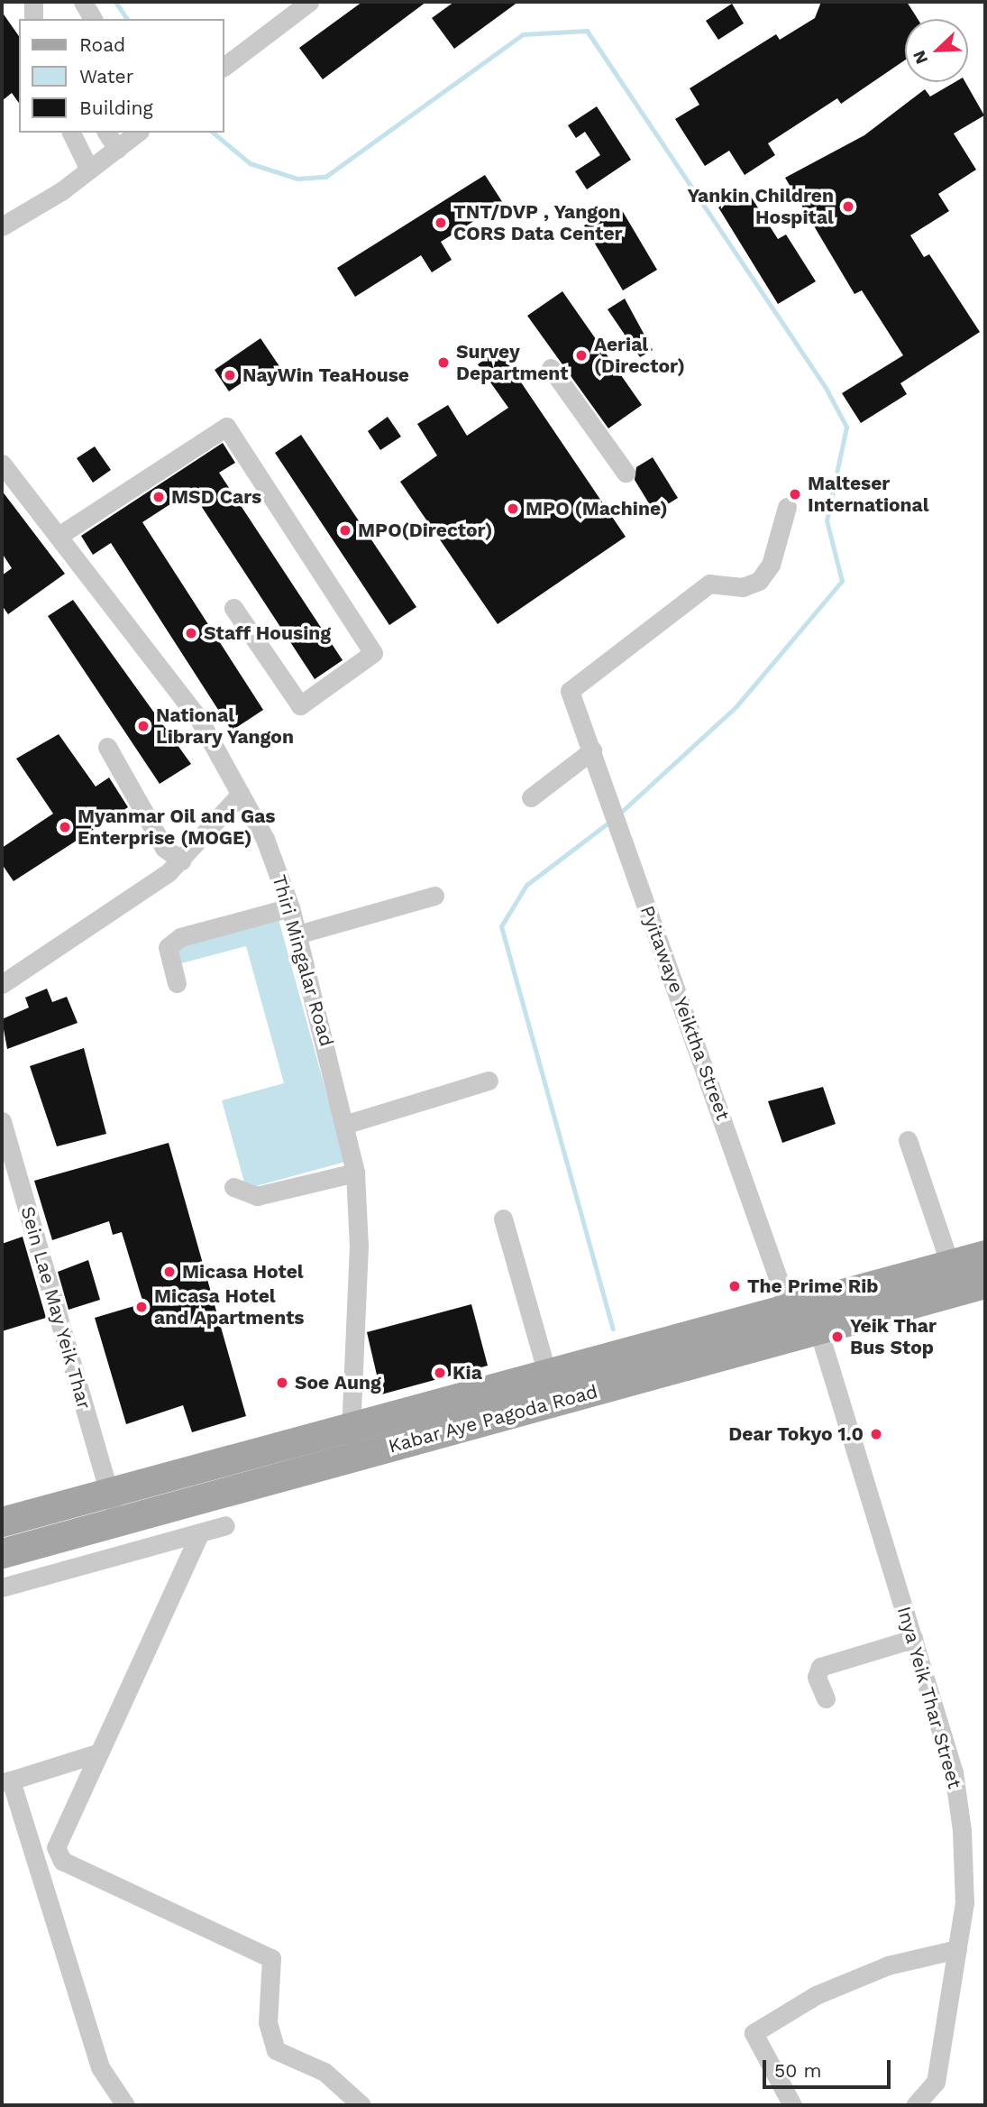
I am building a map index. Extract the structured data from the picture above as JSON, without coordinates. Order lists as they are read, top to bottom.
{
  "streets": {
    "main road": ["Kabar Aye Pagoda Road"],
    "street": [
      "Thiri Mingalar Road",
      "Pyitawaye Yeiktha Street",
      "Sein Lae May Yeik Thar",
      "Inya Yeik Thar Street"
    ]
  },
  "crossings": [
    ["Thiri Mingalar Road", "Kabar Aye Pagoda Road"],
    ["Pyitawaye Yeiktha Street", "Kabar Aye Pagoda Road"],
    ["Pyitawaye Yeiktha Street", "Inya Yeik Thar Street"],
    ["Sein Lae May Yeik Thar", "Kabar Aye Pagoda Road"],
    ["Kabar Aye Pagoda Road", "Inya Yeik Thar Street"]
  ],
  "places": [
    "Yankin Children Hospital",
    "TNT/DVP , Yangon CORS Data Center",
    "Aerial (Director)",
    "Survey Department",
    "NayWin TeaHouse",
    "Malteser International",
    "MSD Cars",
    "MPO (Machine)",
    "MPO(Director)",
    "Staff Housing",
    "National Library Yangon",
    "Myanmar Oil and Gas Enterprise (MOGE)",
    "Micasa Hotel",
    "The Prime Rib",
    "Micasa Hotel and Apartments",
    "Yeik Thar Bus Stop",
    "Kia",
    "Soe Aung",
    "Dear Tokyo 1.0"
  ],
  "legend": ["Road", "Water", "Building"],
  "scale_bar": "50 m",
  "north": "bottom left"
}
